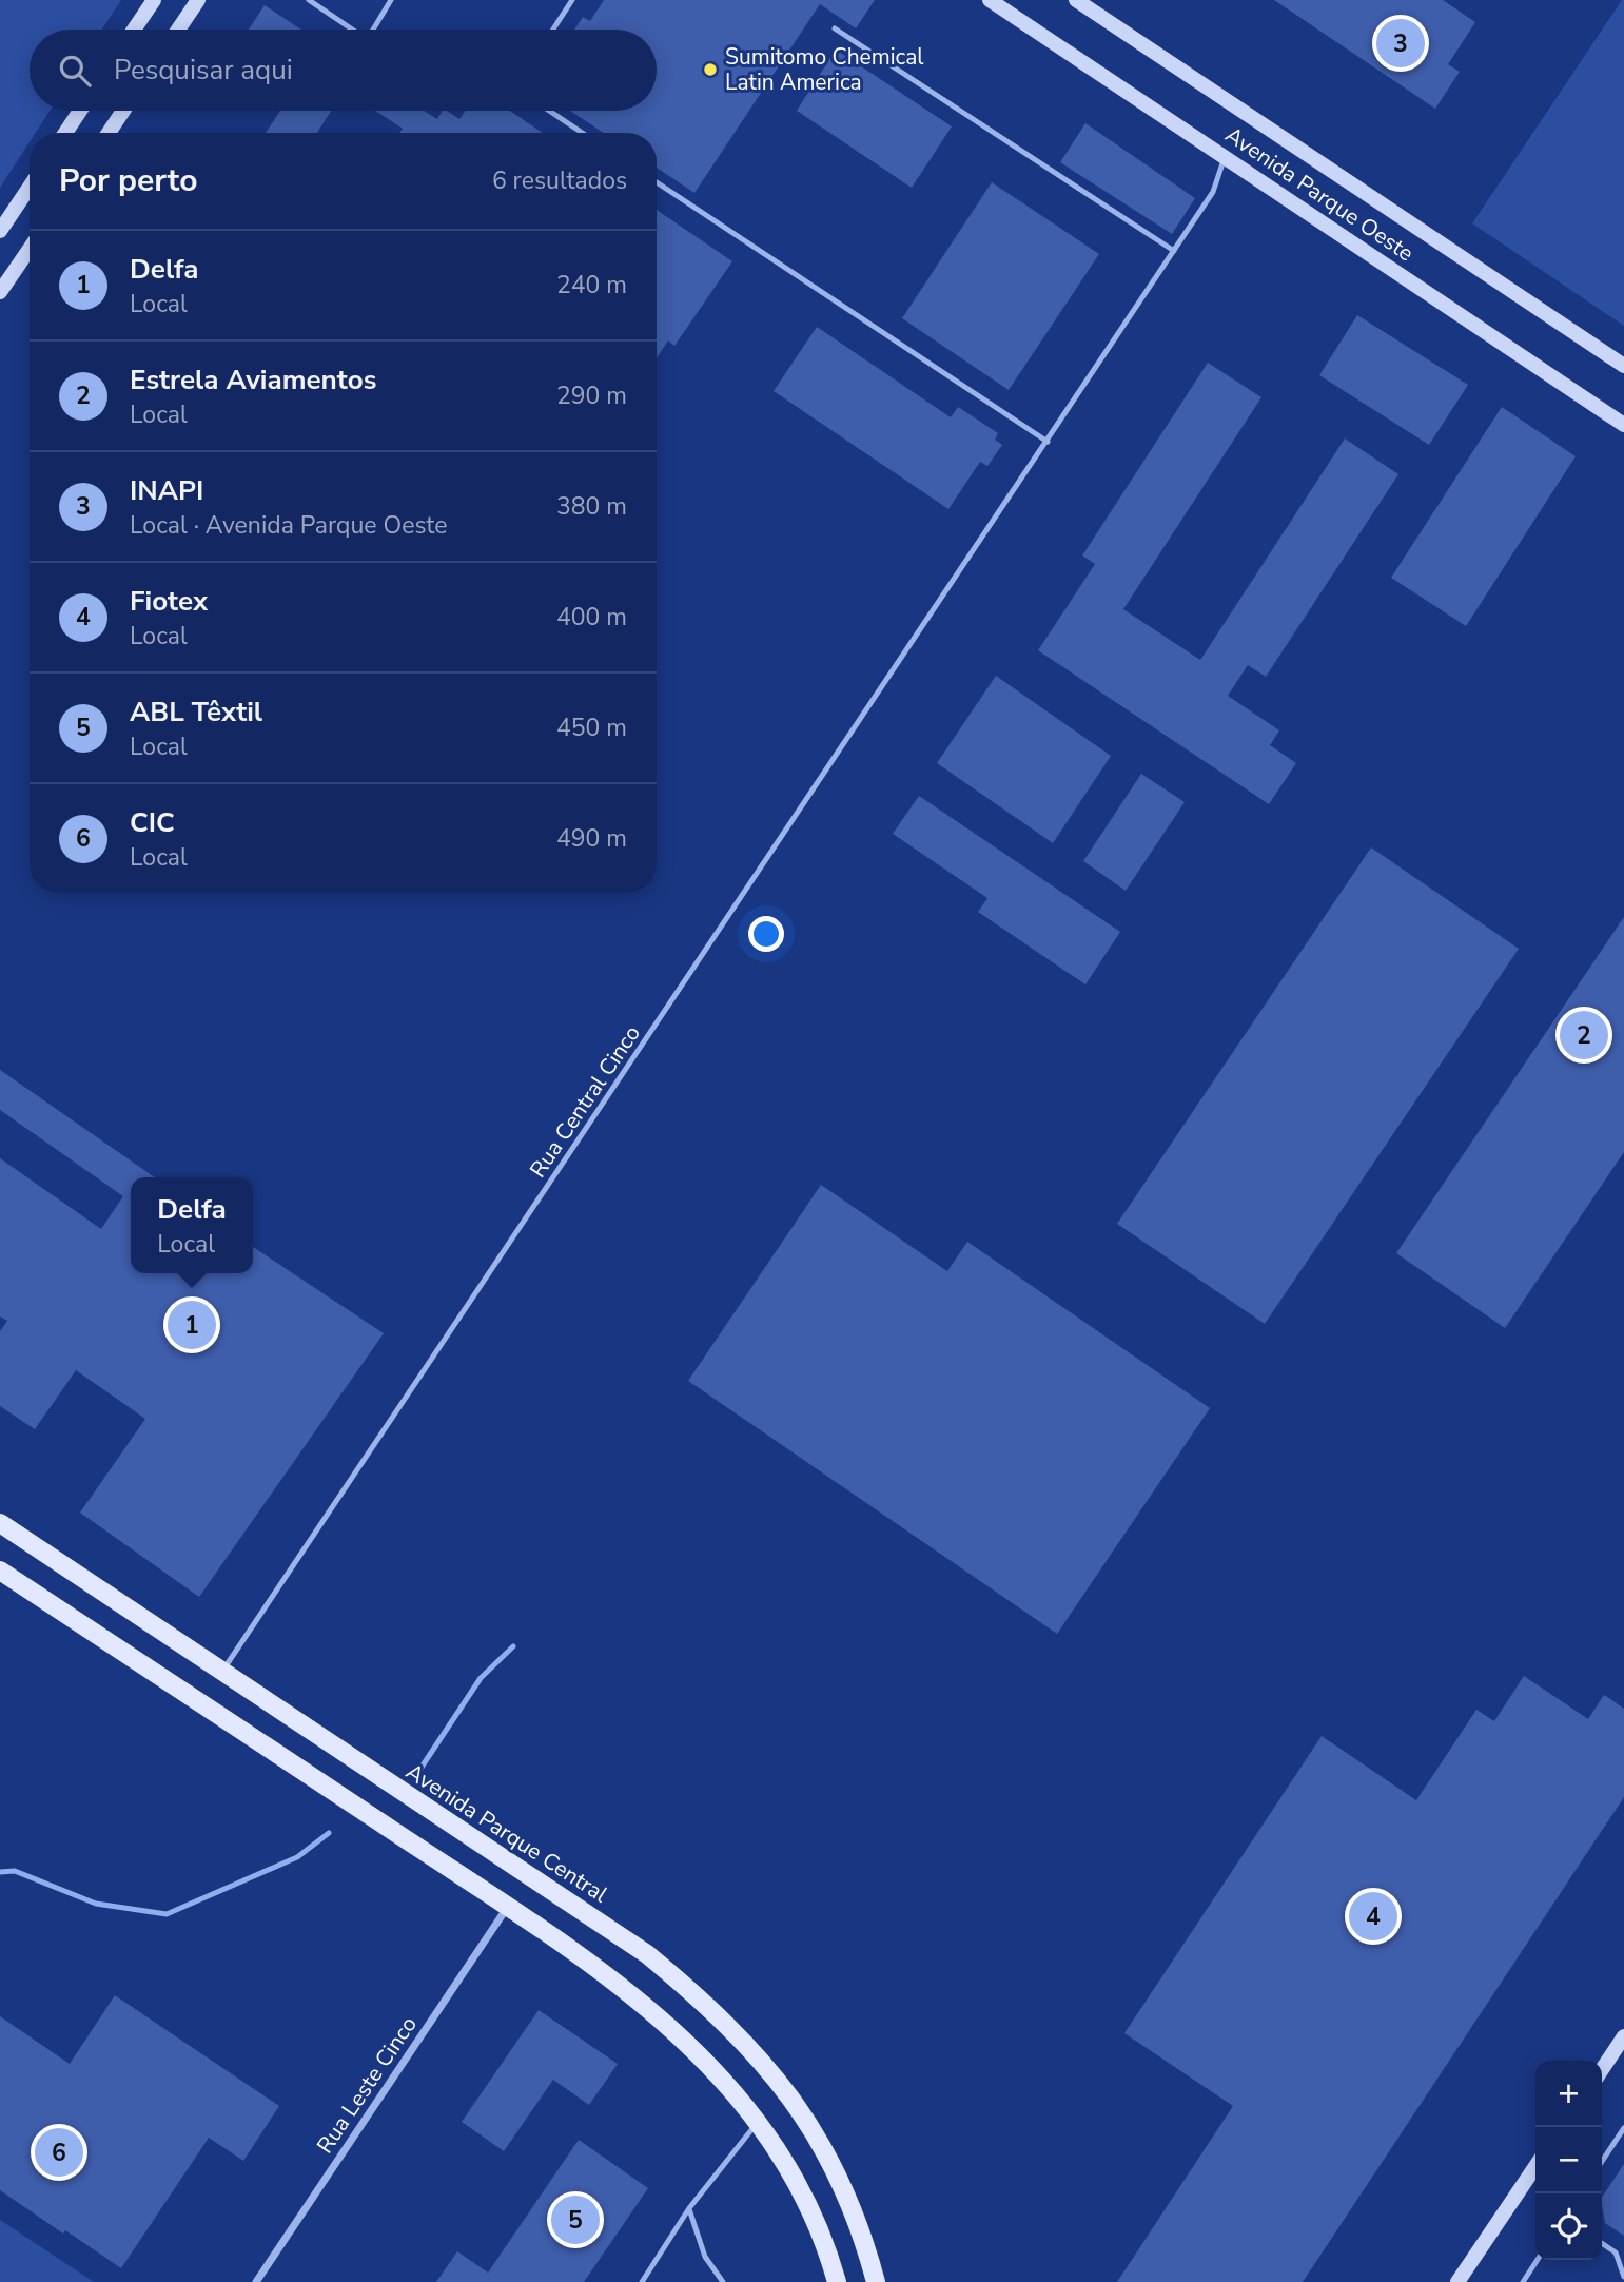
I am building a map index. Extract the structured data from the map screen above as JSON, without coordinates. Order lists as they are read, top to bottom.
{
  "streets": {
    "main road": ["Avenida Parque Central"],
    "street": ["Avenida Parque Oeste", "Rua Leste Cinco"],
    "lane": ["Rua Central Cinco"]
  },
  "crossings": [
    ["Avenida Parque Oeste", "Rua Central Cinco"],
    ["Rua Central Cinco", "Avenida Parque Central"]
  ],
  "places": ["Sumitomo Chemical Latin America"],
  "page": {
    "pins": [
      "3",
      "2",
      "1",
      "4",
      "6",
      "5"
    ],
    "search": "Pesquisar aqui",
    "heading": ["Por perto", "6 resultados"],
    "list": [
      {
        "mark": "1",
        "name": "Delfa",
        "note": "Local",
        "value": "240 m"
      },
      {
        "mark": "2",
        "name": "Estrela Aviamentos",
        "note": "Local",
        "value": "290 m"
      },
      {
        "mark": "3",
        "name": "INAPI",
        "note": "Local · Avenida Parque Oeste",
        "value": "380 m"
      },
      {
        "mark": "4",
        "name": "Fiotex",
        "note": "Local",
        "value": "400 m"
      },
      {
        "mark": "5",
        "name": "ABL Têxtil",
        "note": "Local",
        "value": "450 m"
      },
      {
        "mark": "6",
        "name": "CIC",
        "note": "Local",
        "value": "490 m"
      }
    ],
    "popup": ["Delfa", "Local"],
    "map_buttons": ["+", "−"]
  }
}
